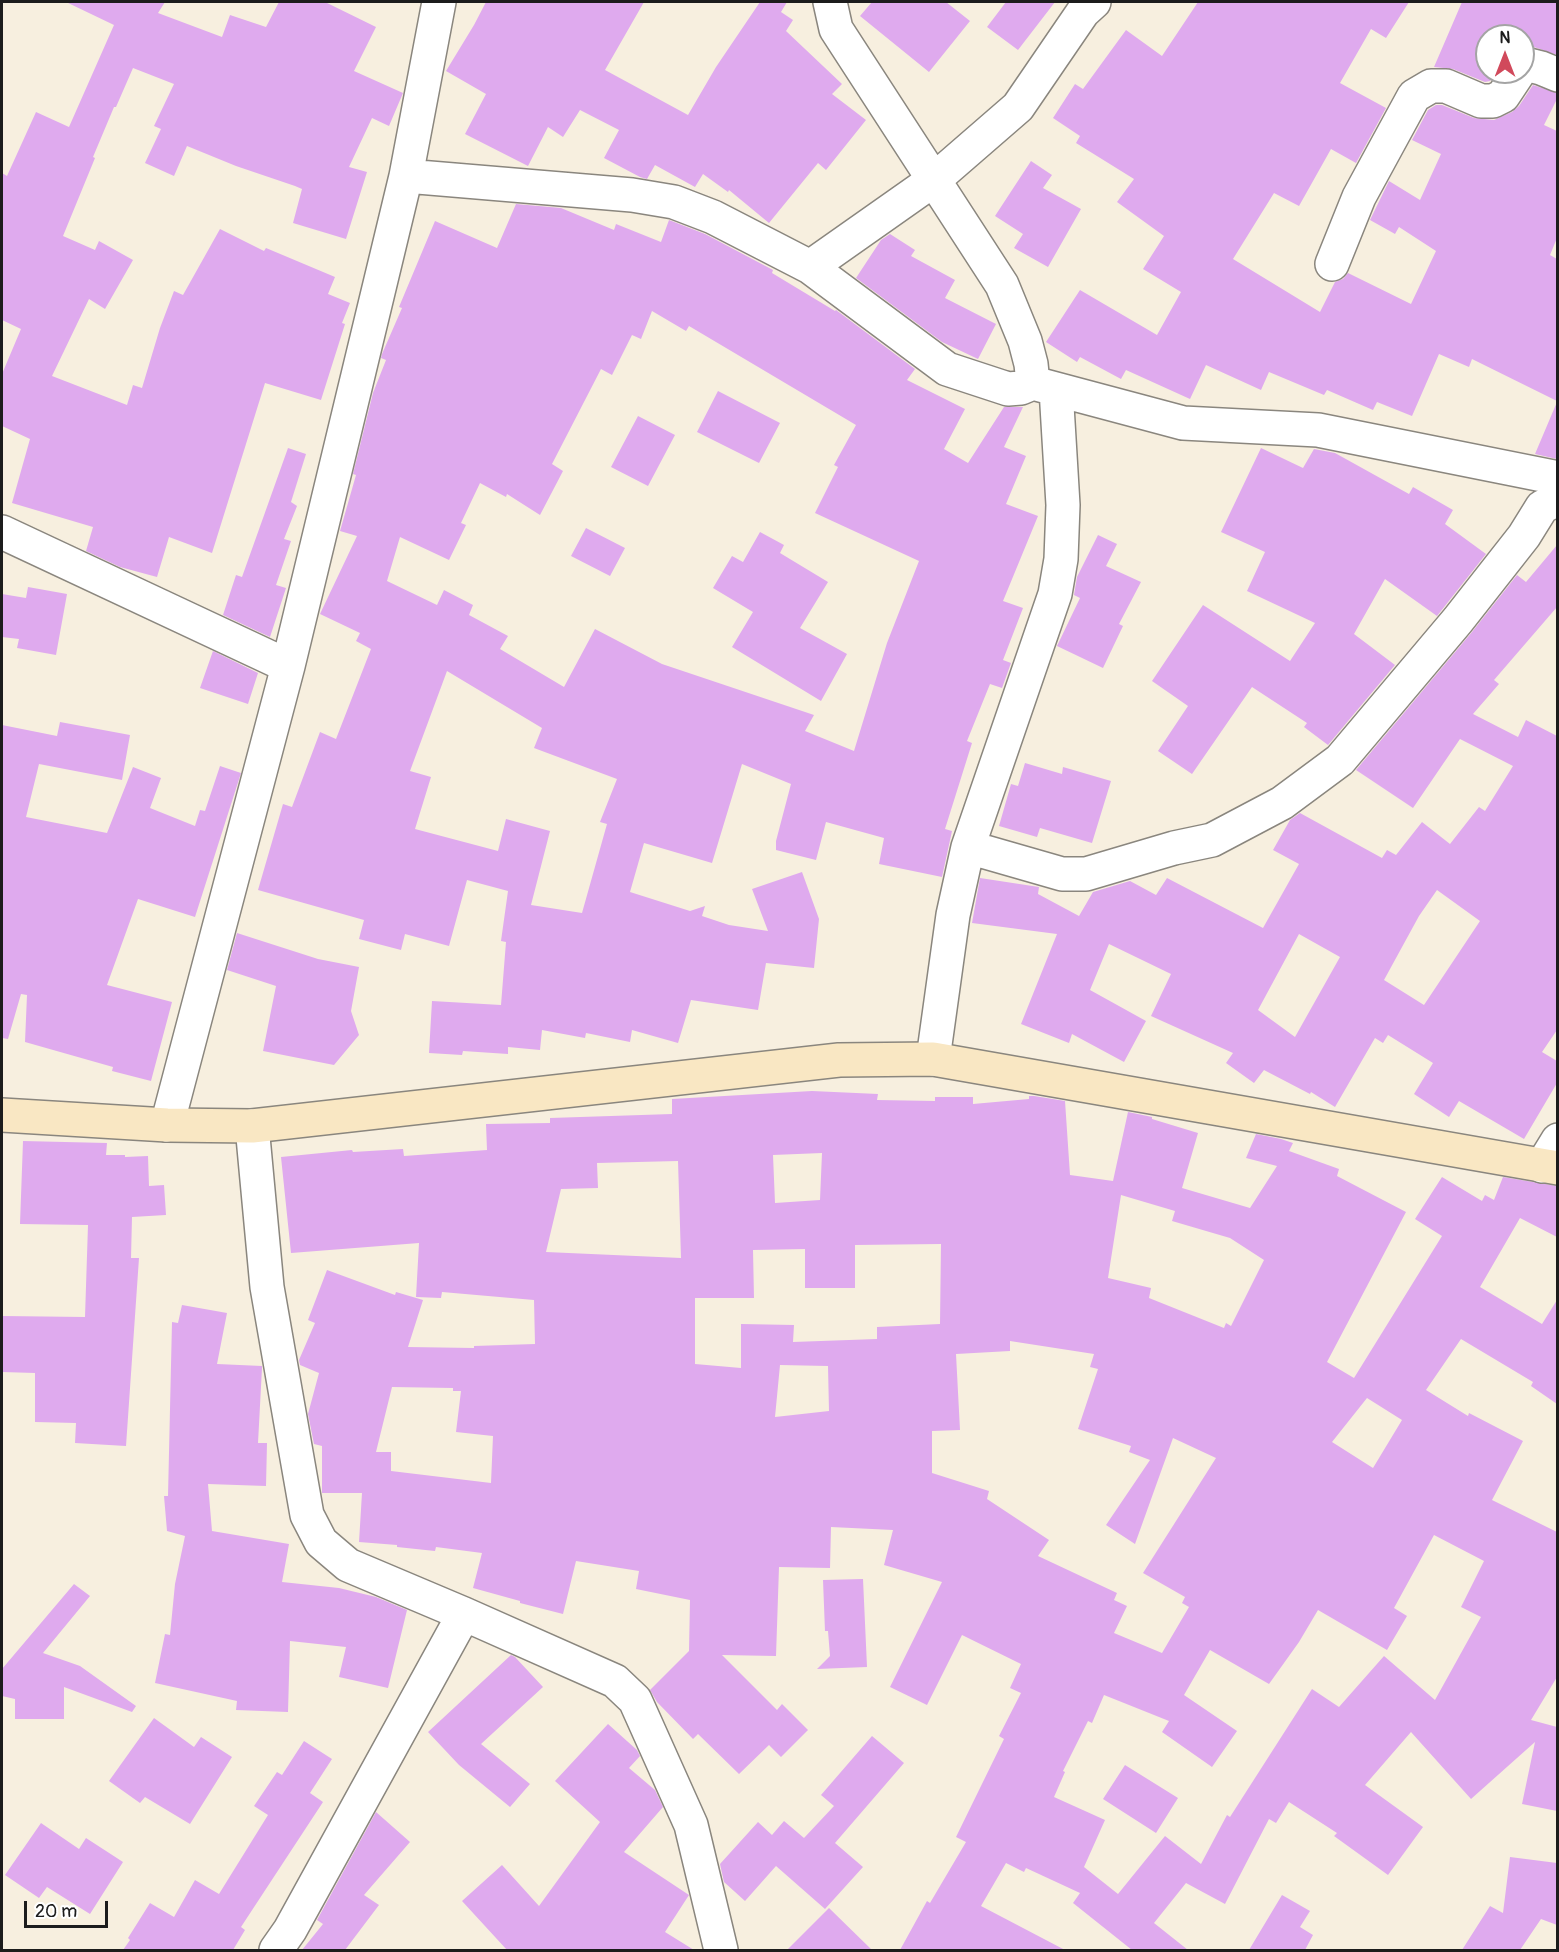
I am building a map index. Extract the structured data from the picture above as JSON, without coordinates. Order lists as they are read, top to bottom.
{
  "scale_bar": "20 m",
  "north": "top"
}
